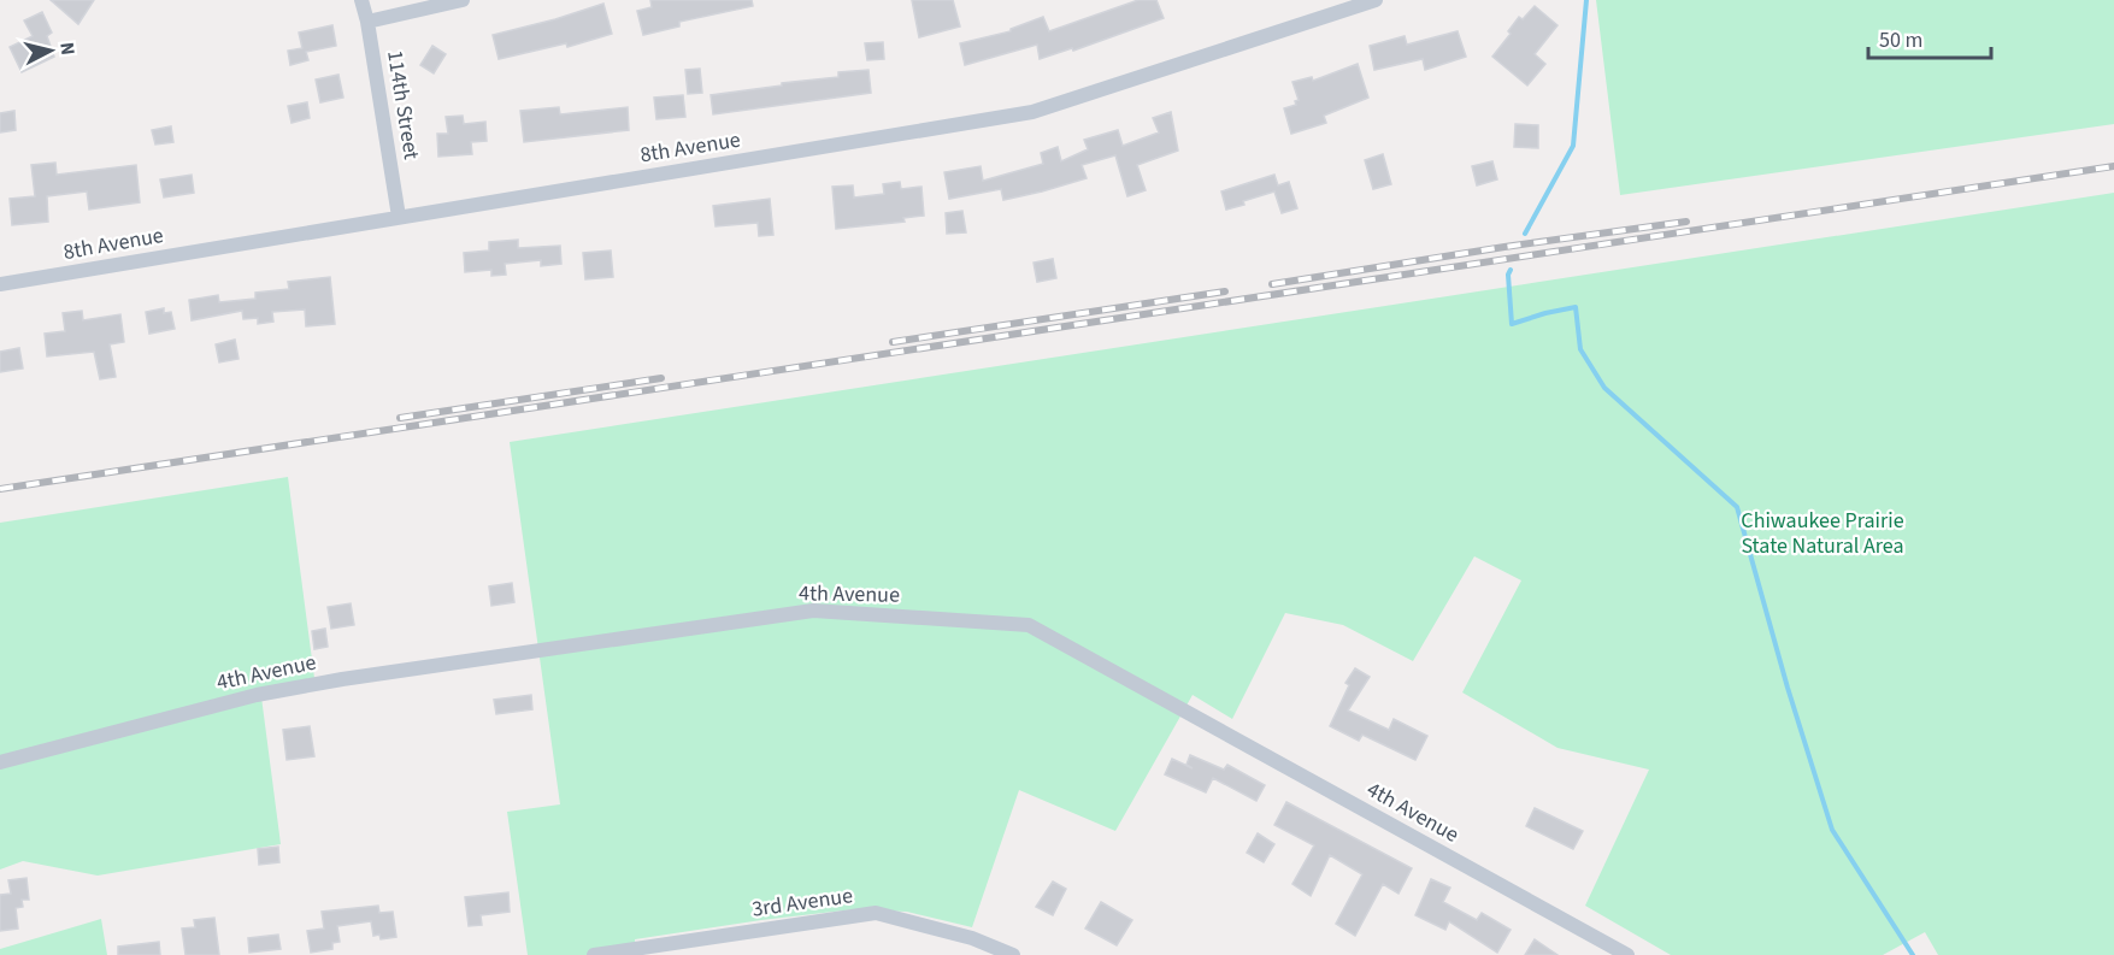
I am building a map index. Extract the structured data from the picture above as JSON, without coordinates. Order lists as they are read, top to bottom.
{
  "streets": {
    "street": [
      "114th Street",
      "8th Avenue",
      "4th Avenue",
      "3rd Avenue"
    ]
  },
  "crossings": [
    ["114th Street", "8th Avenue"]
  ],
  "parks": ["Chiwaukee Prairie State Natural Area"],
  "scale_bar": "50 m",
  "north": "right"
}
